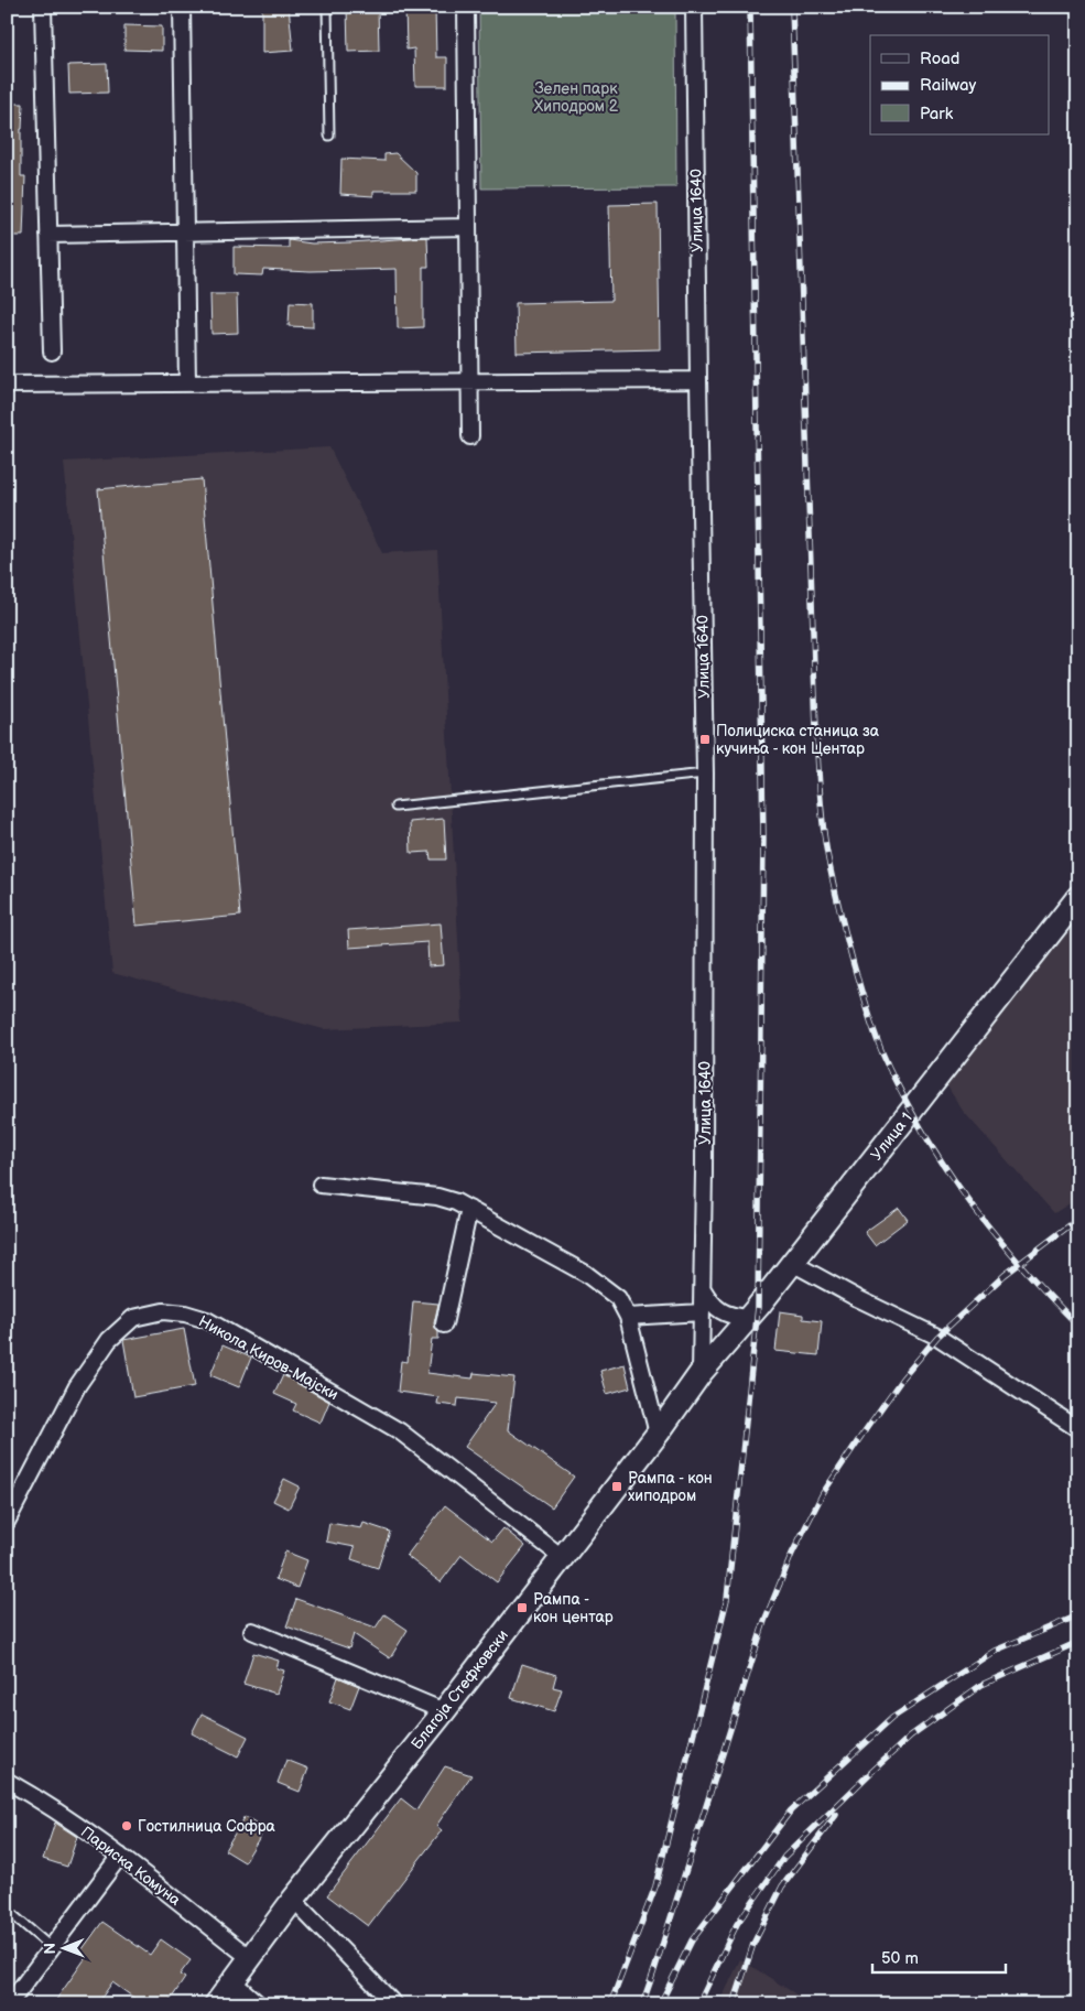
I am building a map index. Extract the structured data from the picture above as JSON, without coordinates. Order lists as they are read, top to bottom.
{
  "streets": {
    "main road": ["Улица 1", "Благоја Стефковски"],
    "street": ["Улица 1640", "Никола Киров-Мајски", "Париска Комуна"]
  },
  "crossings": [
    ["Улица 1640", "Улица 1"],
    ["Улица 1640", "Благоја Стефковски"],
    ["Улица 1", "Благоја Стефковски"],
    ["Никола Киров-Мајски", "Благоја Стефковски"],
    ["Благоја Стефковски", "Париска Комуна"]
  ],
  "parks": ["Зелен парк Хиподром 2"],
  "places": {
    "transit": ["Полициска станица за кучиња - кон Центар", "Рампа - кон хиподром", "Рампа - кон центар"],
    "other": ["Гостилница Софра"]
  },
  "legend": ["Road", "Railway", "Park"],
  "scale_bar": "50 m",
  "north": "left"
}
